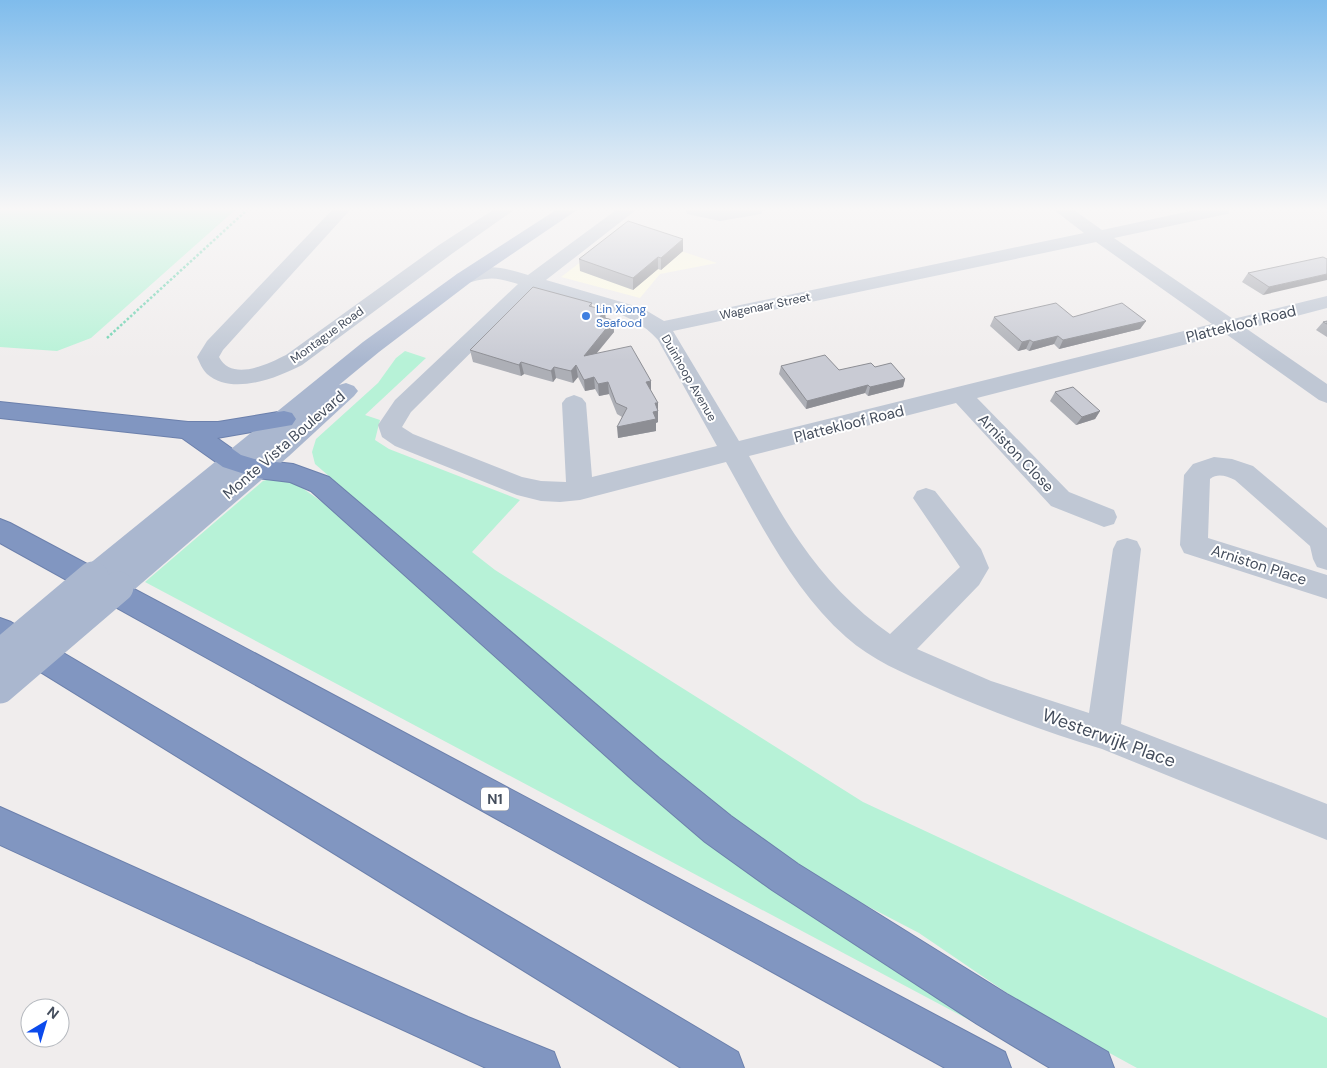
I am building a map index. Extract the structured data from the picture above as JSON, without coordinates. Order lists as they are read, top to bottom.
{
  "streets": {
    "highway": ["N1"],
    "main road": ["Monte Vista Boulevard"],
    "street": [
      "Wagenaar Street",
      "Plattekloof Road",
      "Montague Road",
      "Duinhoop Avenue",
      "Arniston Close",
      "Arniston Place",
      "Westerwijk Place"
    ]
  },
  "crossings": [
    ["Wagenaar Street", "Duinhoop Avenue"],
    ["Plattekloof Road", "Duinhoop Avenue"],
    ["Plattekloof Road", "Arniston Close"],
    ["Duinhoop Avenue", "Monte Vista Boulevard"],
    ["Duinhoop Avenue", "Westerwijk Place"]
  ],
  "places": ["Lin Xiong Seafood"],
  "north": "top right"
}
